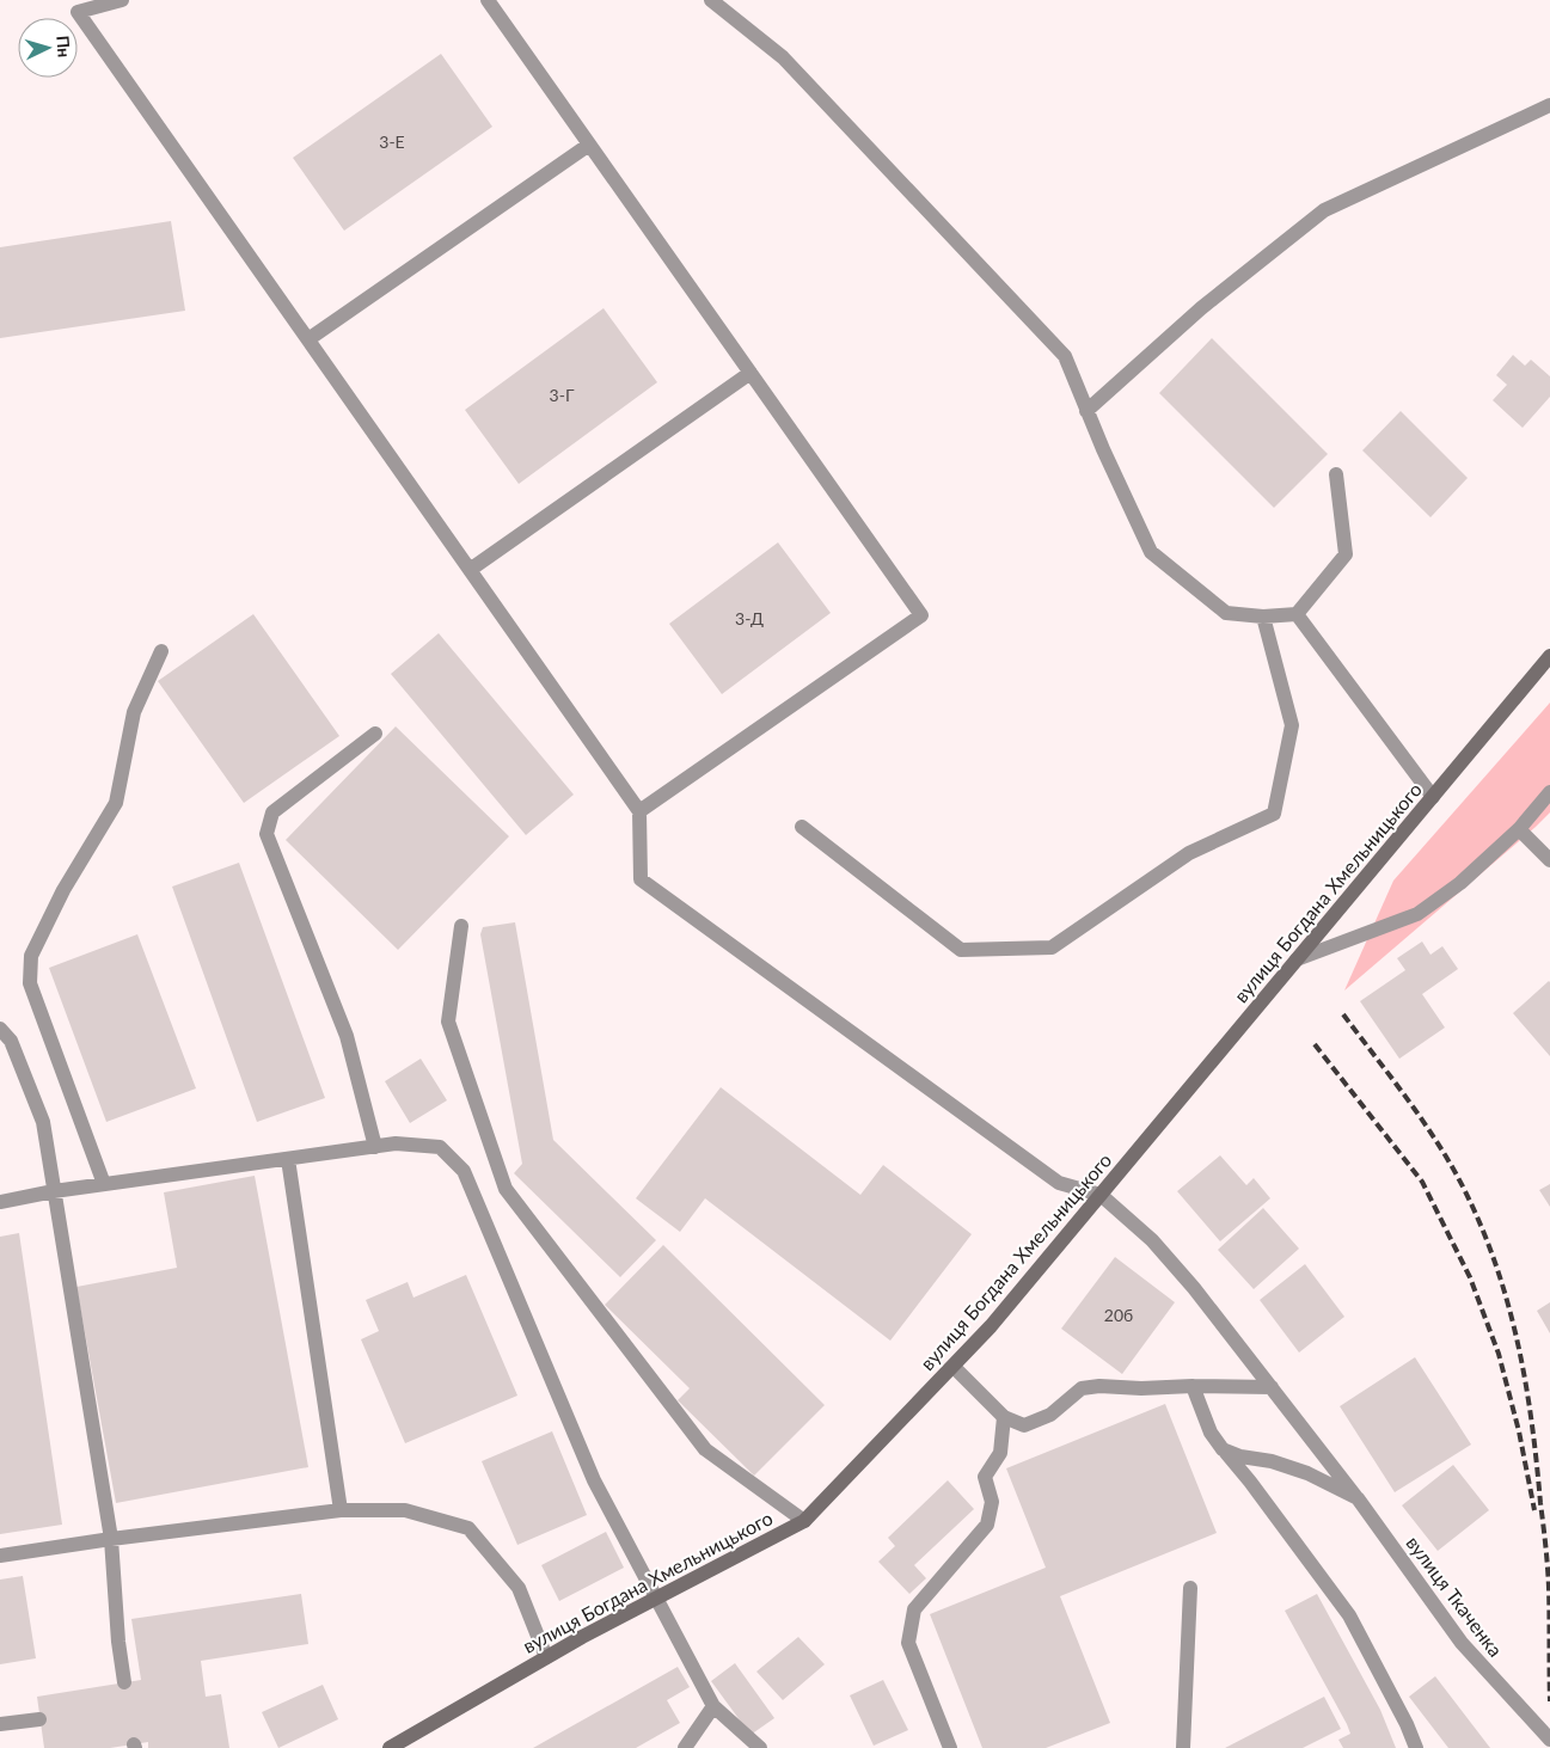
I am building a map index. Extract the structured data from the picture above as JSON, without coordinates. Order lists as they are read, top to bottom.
{
  "streets": {
    "main road": ["вулиця Богдана Хмельницького"],
    "street": ["вулиця Ткаченка"]
  },
  "crossings": [
    ["вулиця Богдана Хмельницького", "вулиця Ткаченка"]
  ],
  "house_numbers": [
    "3-Е",
    "3-Г",
    "3-Д",
    "20б"
  ],
  "north": "right"
}
